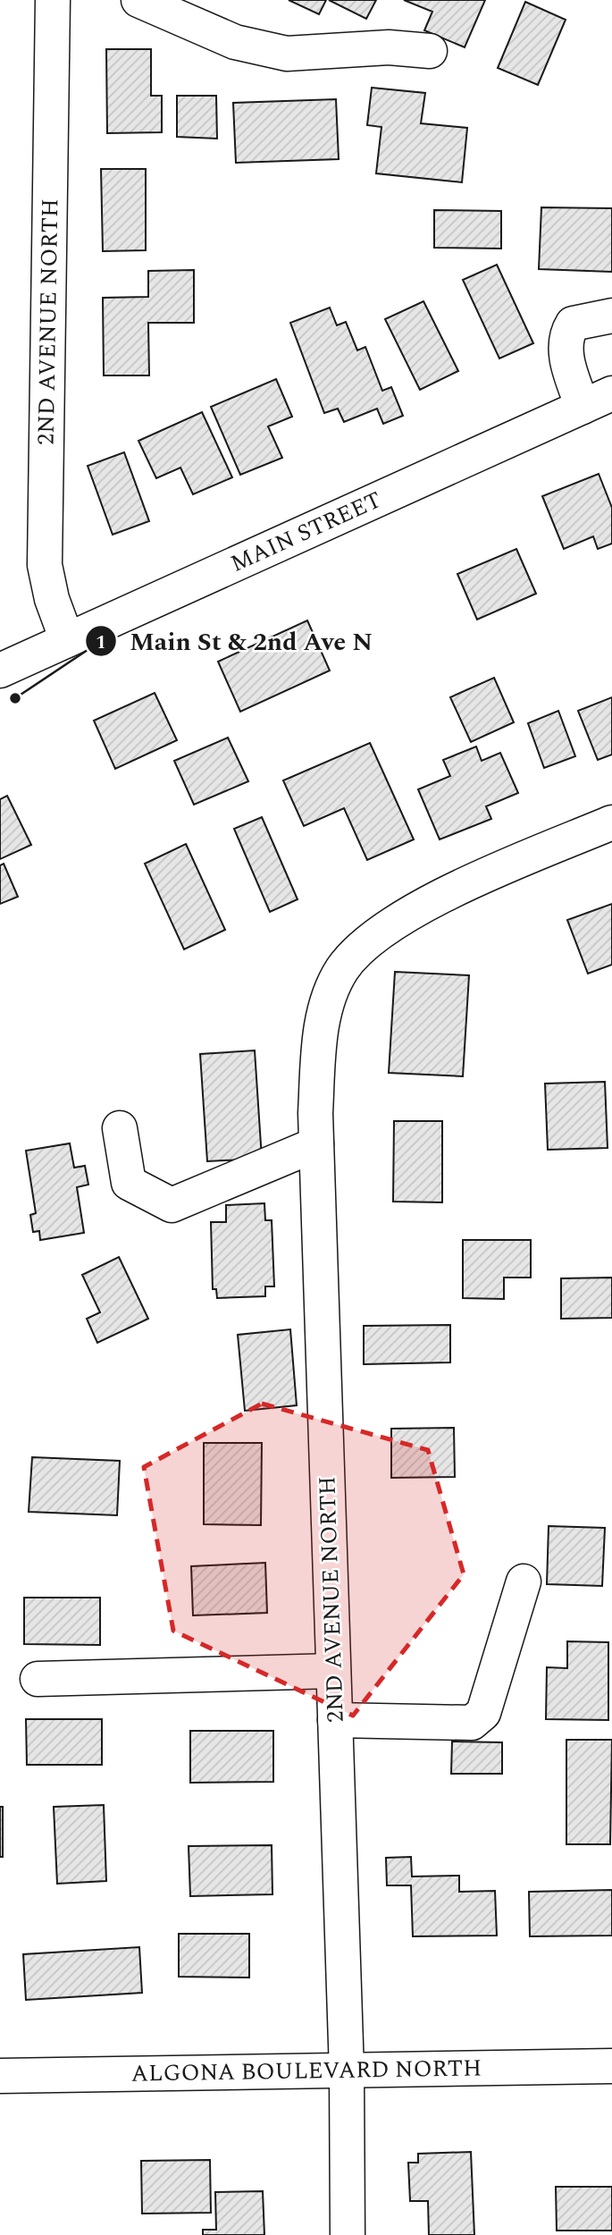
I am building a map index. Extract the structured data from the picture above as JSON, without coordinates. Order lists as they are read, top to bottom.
{
  "streets": {
    "street": ["2ND AVENUE NORTH", "MAIN STREET", "ALGONA BOULEVARD NORTH"]
  },
  "crossings": [
    ["2ND AVENUE NORTH", "MAIN STREET"],
    ["2ND AVENUE NORTH", "ALGONA BOULEVARD NORTH"]
  ],
  "places": ["Main St & 2nd Ave N"]
}
